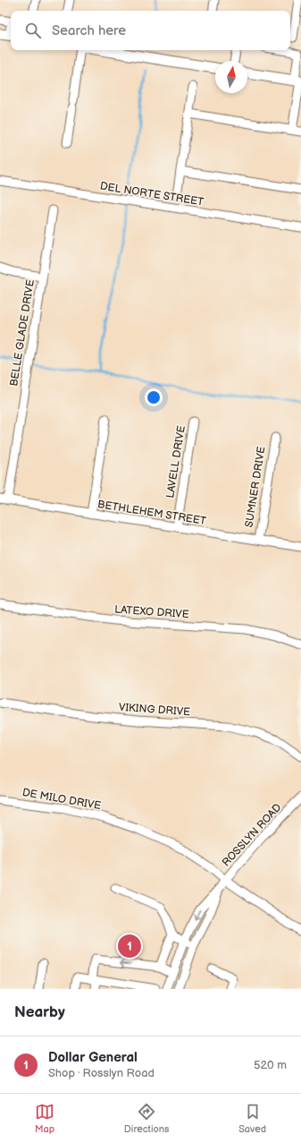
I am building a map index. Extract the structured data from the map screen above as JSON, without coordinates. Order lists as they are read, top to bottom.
{
  "streets": {
    "street": [
      "DEL NORTE STREET",
      "BELLE GLADE DRIVE",
      "LAVELL DRIVE",
      "SUMNER DRIVE",
      "BETHLEHEM STREET",
      "LATEXO DRIVE",
      "VIKING DRIVE",
      "DE MILO DRIVE",
      "ROSSLYN ROAD"
    ]
  },
  "crossings": [
    ["BELLE GLADE DRIVE", "BETHLEHEM STREET"],
    ["LAVELL DRIVE", "BETHLEHEM STREET"],
    ["SUMNER DRIVE", "BETHLEHEM STREET"],
    ["DE MILO DRIVE", "ROSSLYN ROAD"]
  ],
  "north": "top",
  "page": {
    "search": "Search here",
    "pins": "1",
    "heading": "Nearby",
    "list": [
      {
        "mark": "1",
        "name": "Dollar General",
        "note": "Shop · Rosslyn Road",
        "value": "520 m"
      }
    ],
    "nav": ["Map", "Directions", "Saved"]
  }
}
